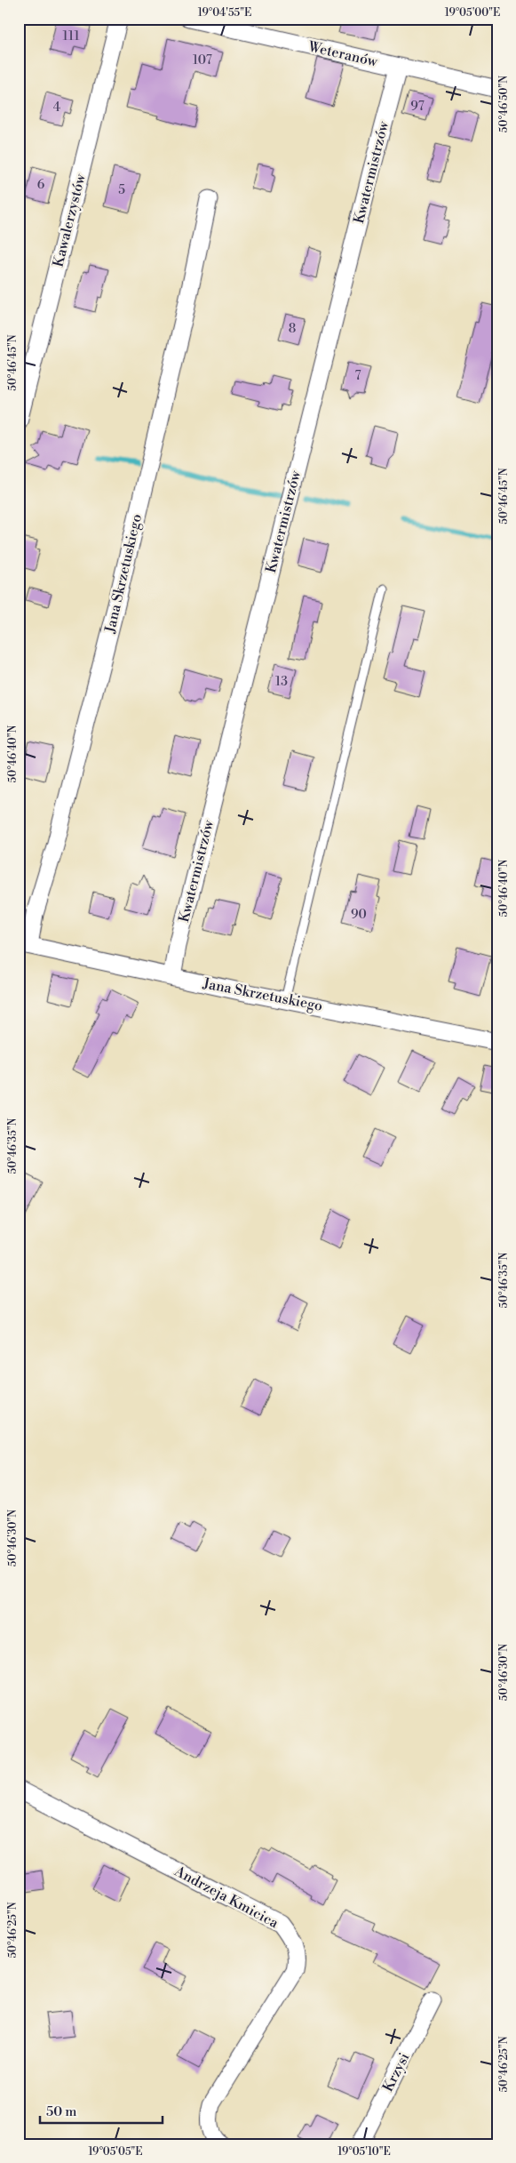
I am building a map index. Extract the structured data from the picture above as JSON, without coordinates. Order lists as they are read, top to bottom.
{
  "streets": {
    "street": [
      "Weteranów",
      "Kwatermistrzów",
      "Kawalerzystów",
      "Jana Skrzetuskiego",
      "Andrzeja Kmicica",
      "Krzysi"
    ]
  },
  "crossings": [
    ["Weteranów", "Kwatermistrzów"],
    ["Kwatermistrzów", "Jana Skrzetuskiego"]
  ],
  "house_numbers": [
    "111",
    "107",
    "97",
    "4",
    "6",
    "5",
    "8",
    "7",
    "13",
    "90"
  ],
  "scale_bar": "50 m",
  "coordinates": [
    "19°04'55\"E",
    "19°05'00\"E",
    "50°46'50\"N",
    "50°46'45\"N",
    "50°46'40\"N",
    "50°46'35\"N",
    "50°46'30\"N",
    "50°46'25\"N",
    "19°05'05\"E",
    "19°05'10\"E"
  ]
}
